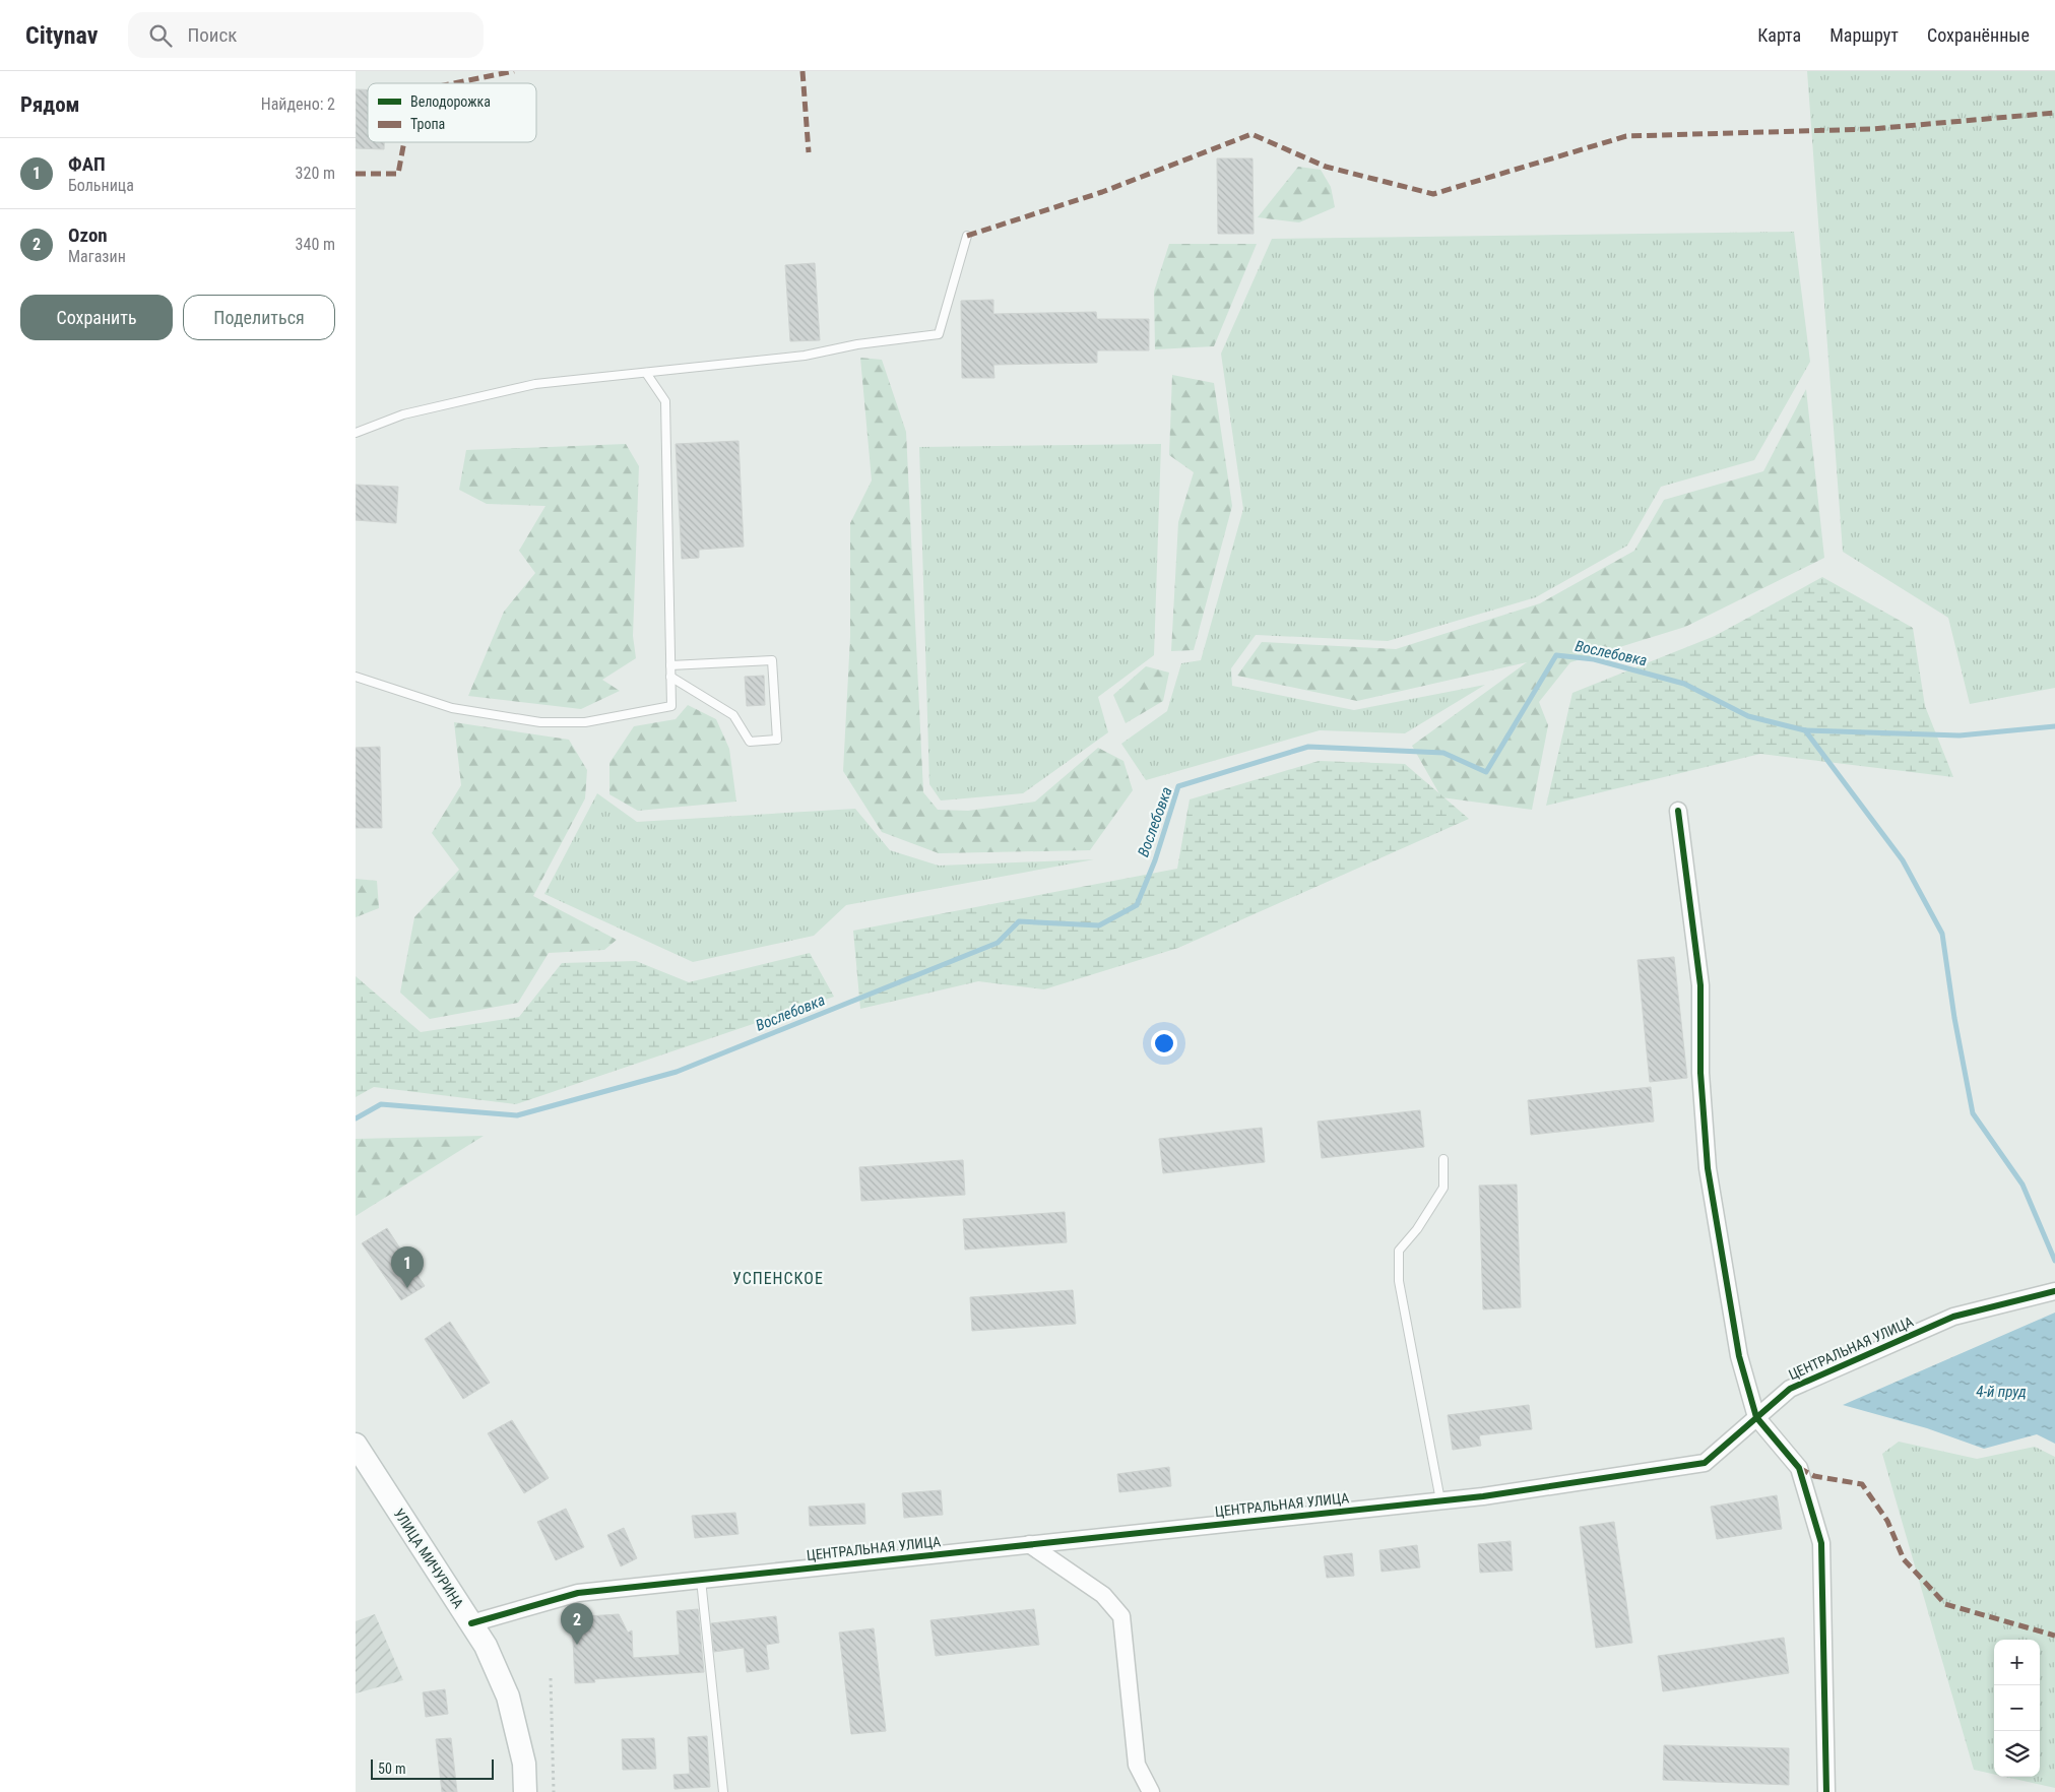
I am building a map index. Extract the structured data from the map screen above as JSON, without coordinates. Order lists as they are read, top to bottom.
{
  "streets": {
    "main road": ["УЛИЦА МИЧУРИНА"],
    "street": ["ЦЕНТРАЛЬНАЯ УЛИЦА"]
  },
  "crossings": [
    ["ЦЕНТРАЛЬНАЯ УЛИЦА", "УЛИЦА МИЧУРИНА"]
  ],
  "districts": ["УСПЕНСКОЕ"],
  "water": ["Вослебовка", "4-й пруд"],
  "legend": ["Велодорожка", "Тропа"],
  "scale_bar": "50 m",
  "page": {
    "header": "Citynav",
    "search": "Поиск",
    "nav": ["Карта", "Маршрут", "Сохранённые"],
    "heading": ["Рядом", "Найдено: 2"],
    "list": [
      {
        "mark": "1",
        "name": "ФАП",
        "note": "Больница",
        "value": "320 m"
      },
      {
        "mark": "2",
        "name": "Ozon",
        "note": "Магазин",
        "value": "340 m"
      }
    ],
    "buttons": ["Сохранить", "Поделиться"],
    "pins": ["1", "2"],
    "map_buttons": ["+", "−"],
    "scale": "50 m"
  }
}
